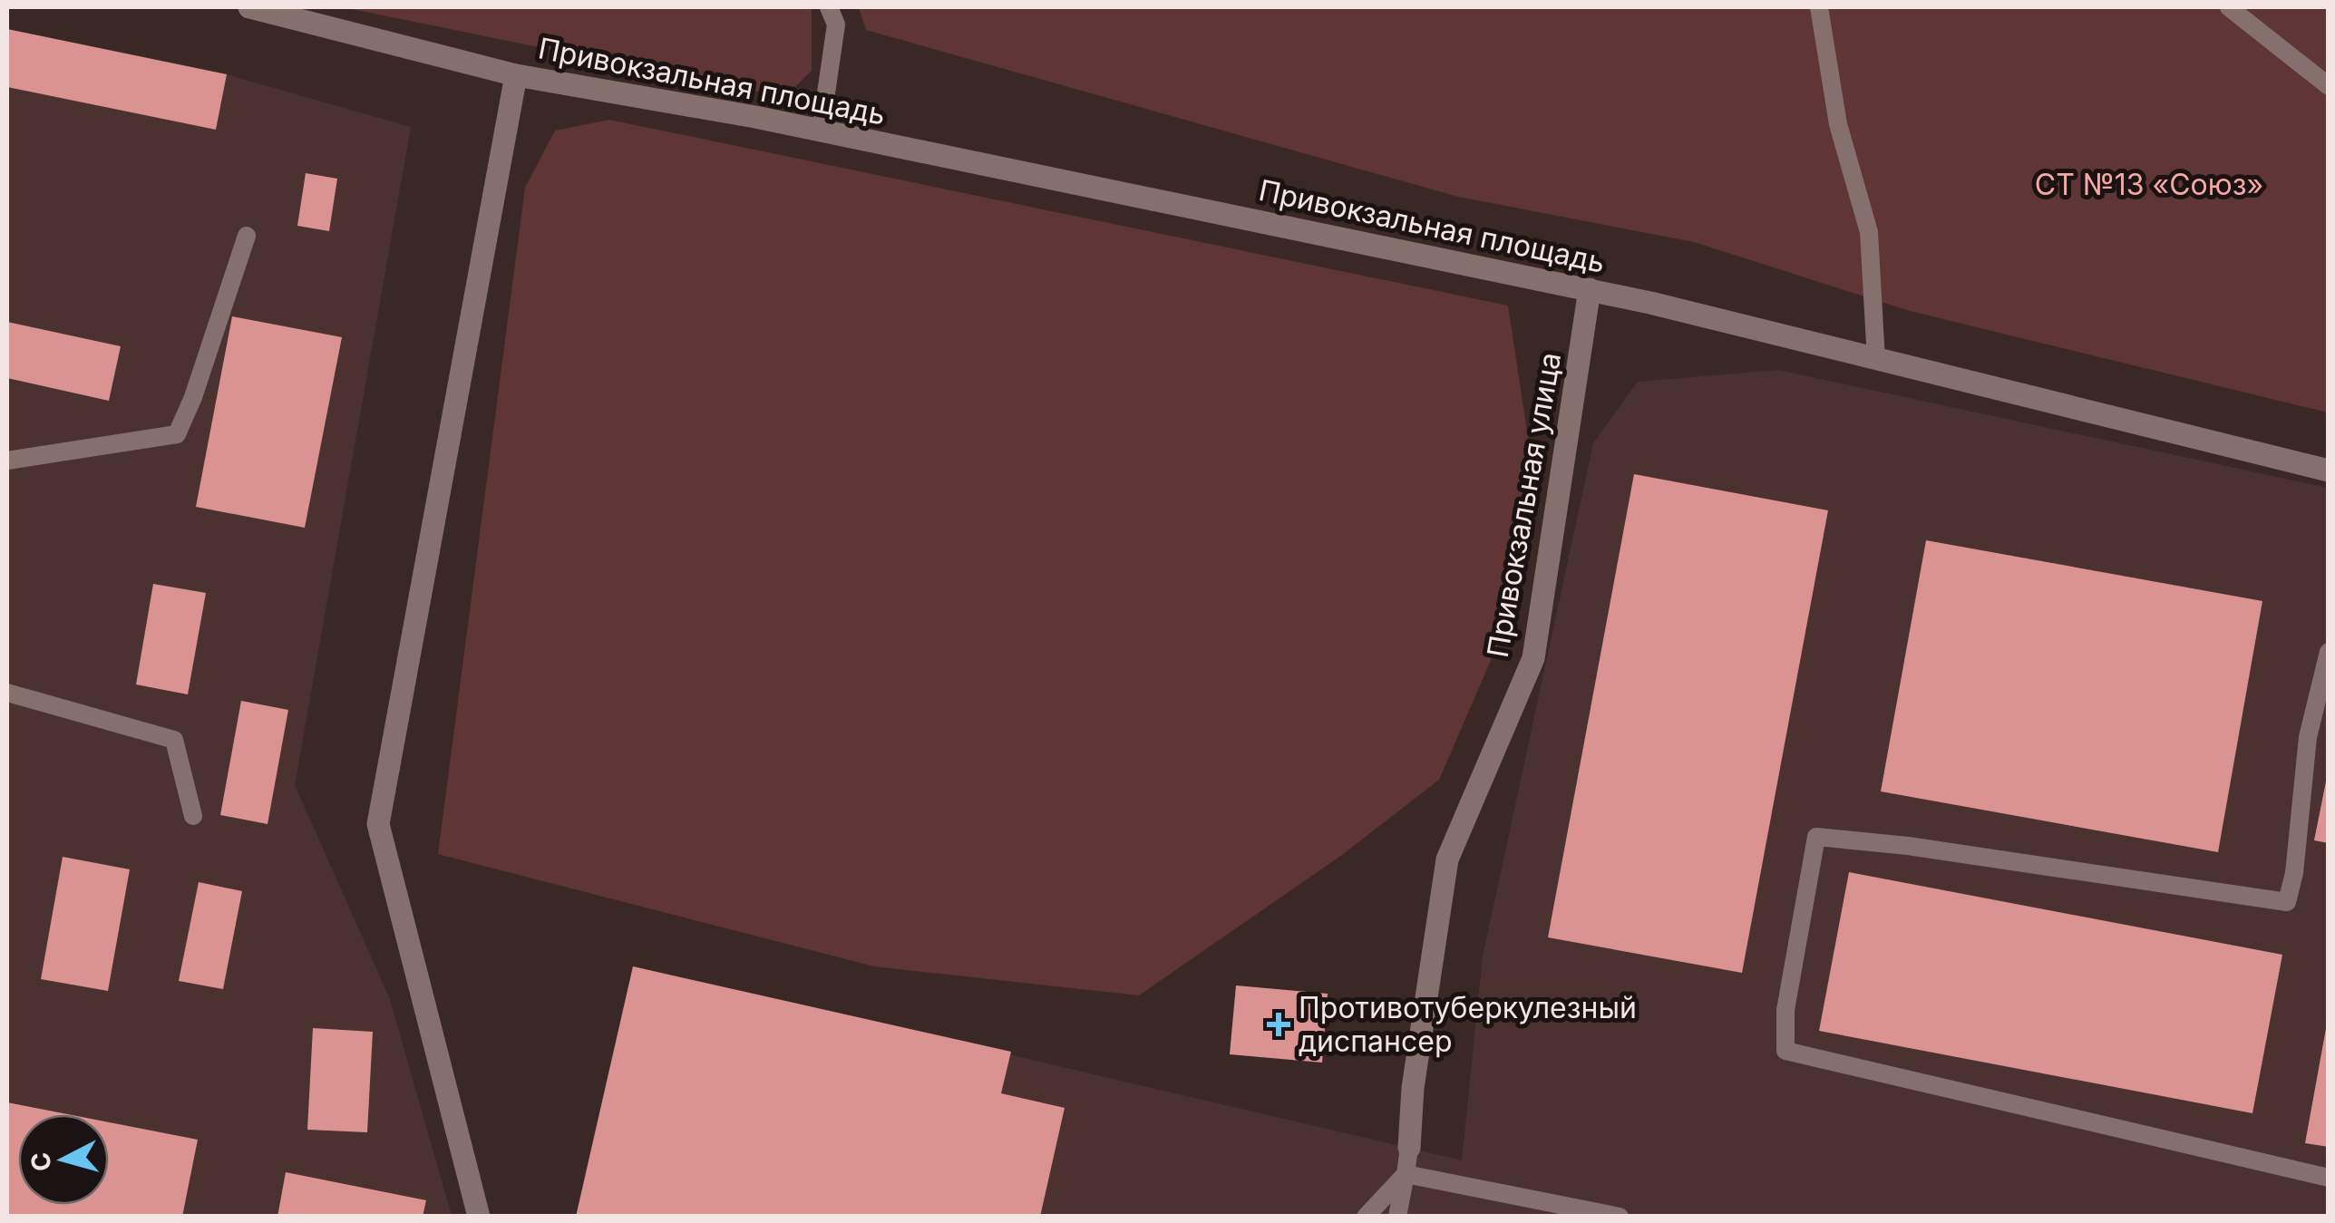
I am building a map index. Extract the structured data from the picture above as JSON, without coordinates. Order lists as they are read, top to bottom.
{
  "streets": {
    "street": ["Привокзальная площадь", "Привокзальная улица"]
  },
  "crossings": [
    ["Привокзальная площадь", "Привокзальная улица"]
  ],
  "parks": ["СТ №13 «Союз»"],
  "places": {
    "health": ["Противотуберкулезный диспансер"]
  },
  "north": "left"
}
